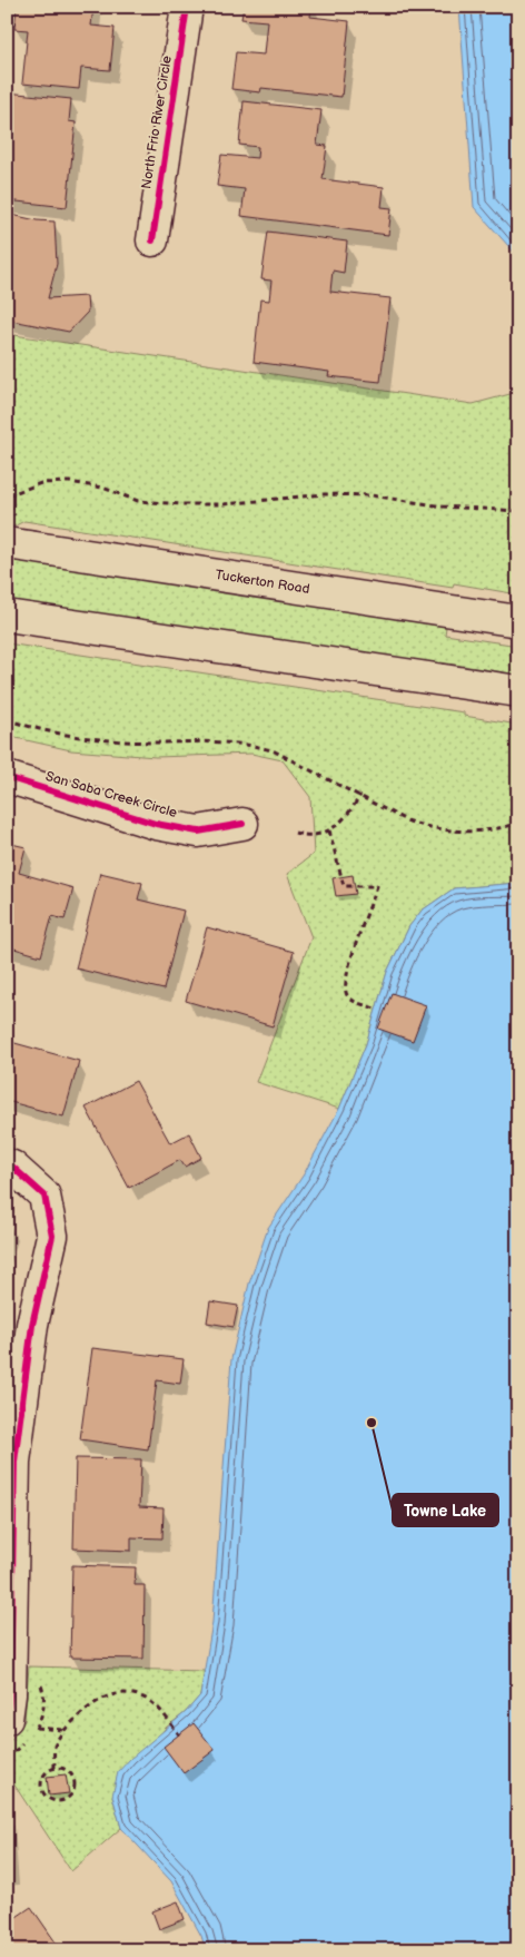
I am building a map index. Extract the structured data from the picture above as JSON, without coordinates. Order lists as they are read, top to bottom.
{
  "streets": {
    "street": ["North Frio River Circle", "Tuckerton Road", "San Saba Creek Circle"]
  },
  "places": ["Towne Lake"]
}
